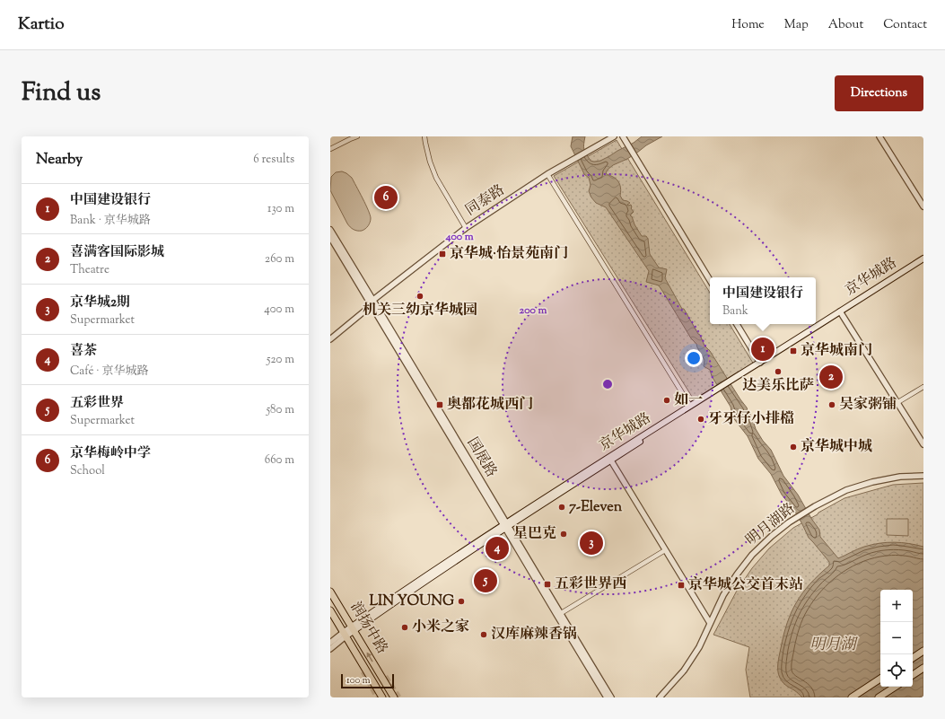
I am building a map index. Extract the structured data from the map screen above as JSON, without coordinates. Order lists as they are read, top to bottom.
{
  "streets": {
    "main road": ["京华城路", "润扬中路"],
    "street": ["同泰路", "国展路", "明月湖路"]
  },
  "crossings": [
    ["同泰路", "国展路"],
    ["京华城路", "国展路"],
    ["京华城路", "润扬中路"]
  ],
  "water": ["明月湖"],
  "places": {
    "transit": [
      "京华城·怡景苑南门",
      "京华城南门",
      "奥都花城西门",
      "五彩世界西",
      "京华城公交首末站"
    ],
    "other": [
      "机关三幼京华城园",
      "达美乐比萨",
      "如一",
      "吴家粥铺",
      "牙牙仔小排檔",
      "京华城中城",
      "7-Eleven",
      "星巴克",
      "LIN YOUNG",
      "小米之家",
      "汉库麻辣香锅"
    ]
  },
  "scale_bar": "100 m",
  "page": {
    "header": "Kartio",
    "nav": [
      "Home",
      "Map",
      "About",
      "Contact"
    ],
    "title": "Find us",
    "buttons": "Directions",
    "heading": ["Nearby", "6 results"],
    "list": [
      {
        "mark": "1",
        "name": "中国建设银行",
        "note": "Bank · 京华城路",
        "value": "130 m"
      },
      {
        "mark": "2",
        "name": "喜满客国际影城",
        "note": "Theatre",
        "value": "260 m"
      },
      {
        "mark": "3",
        "name": "京华城2期",
        "note": "Supermarket",
        "value": "400 m"
      },
      {
        "mark": "4",
        "name": "喜茶",
        "note": "Café · 京华城路",
        "value": "520 m"
      },
      {
        "mark": "5",
        "name": "五彩世界",
        "note": "Supermarket",
        "value": "580 m"
      },
      {
        "mark": "6",
        "name": "京华梅岭中学",
        "note": "School",
        "value": "660 m"
      }
    ],
    "pins": [
      "6",
      "1",
      "2",
      "3",
      "4",
      "5"
    ],
    "popup": ["中国建设银行", "Bank"],
    "map_buttons": ["+", "−"],
    "scale": "100 m"
  },
  "rings": ["400 m", "200 m"]
}
